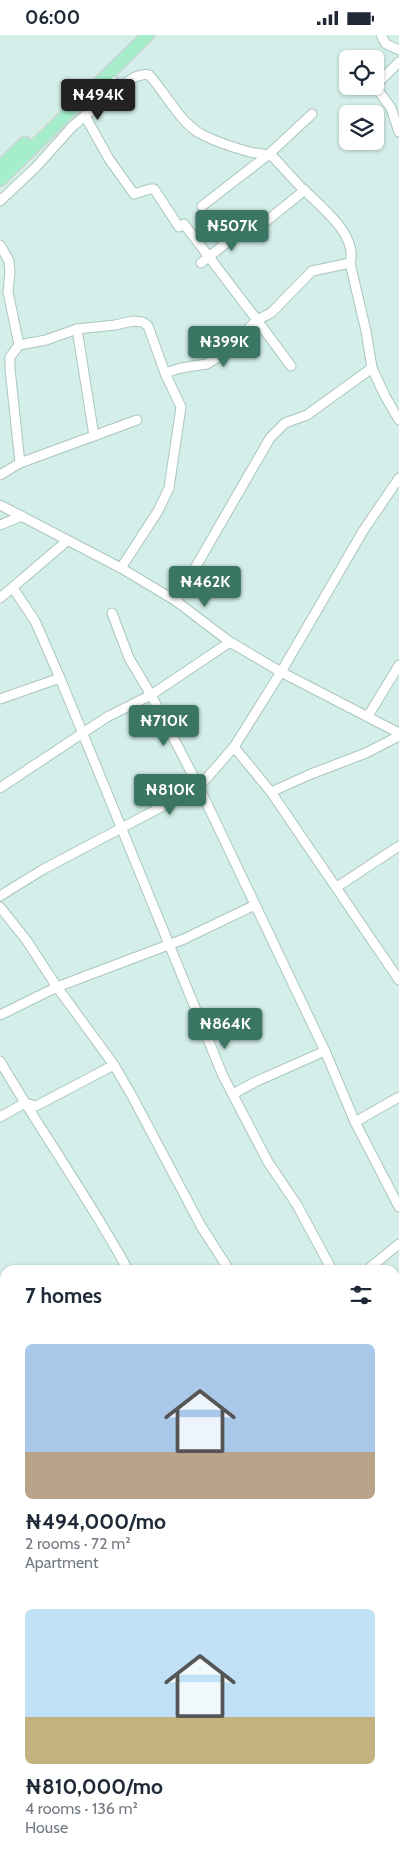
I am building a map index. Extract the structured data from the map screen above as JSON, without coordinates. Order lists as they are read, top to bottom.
{
  "page": {
    "status": "06:00",
    "price": [
      "₦494K",
      "₦507K",
      "₦399K",
      "₦462K",
      "₦710K",
      "₦810K",
      "₦864K"
    ],
    "heading": "7 homes",
    "list": [
      {
        "name": "₦494,000/mo",
        "note": "2 rooms · 72 m² · Apartment"
      },
      {
        "name": "₦810,000/mo",
        "note": "4 rooms · 136 m² · House"
      }
    ]
  }
}
